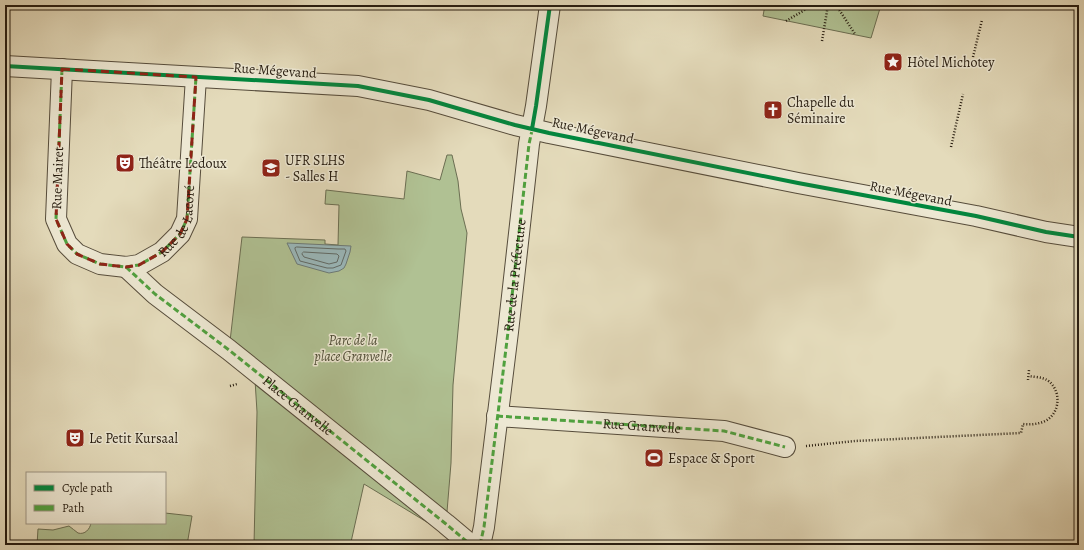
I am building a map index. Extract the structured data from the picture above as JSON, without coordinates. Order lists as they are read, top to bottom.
{
  "streets": {
    "street": [
      "Rue Mégevand",
      "Rue Mairet",
      "Rue de Lacoré",
      "Rue de la Préfecture",
      "Place Granvelle",
      "Rue Granvelle"
    ]
  },
  "crossings": [
    ["Rue Mégevand", "Rue Mairet"],
    ["Rue Mégevand", "Rue de Lacoré"],
    ["Rue Mégevand", "Rue de la Préfecture"],
    ["Rue Mairet", "Rue de Lacoré"],
    ["Rue Mairet", "Place Granvelle"],
    ["Rue de Lacoré", "Place Granvelle"],
    ["Rue de la Préfecture", "Rue Granvelle"]
  ],
  "parks": ["Parc de la place Granvelle"],
  "places": {
    "place": ["Hôtel Michotey"],
    "church": ["Chapelle du Séminaire"],
    "theatre": ["Théâtre Ledoux", "Le Petit Kursaal"],
    "school or university": ["UFR SLHS - Salles H"],
    "sports": ["Espace & Sport"]
  },
  "legend": ["Cycle path", "Path"]
}
